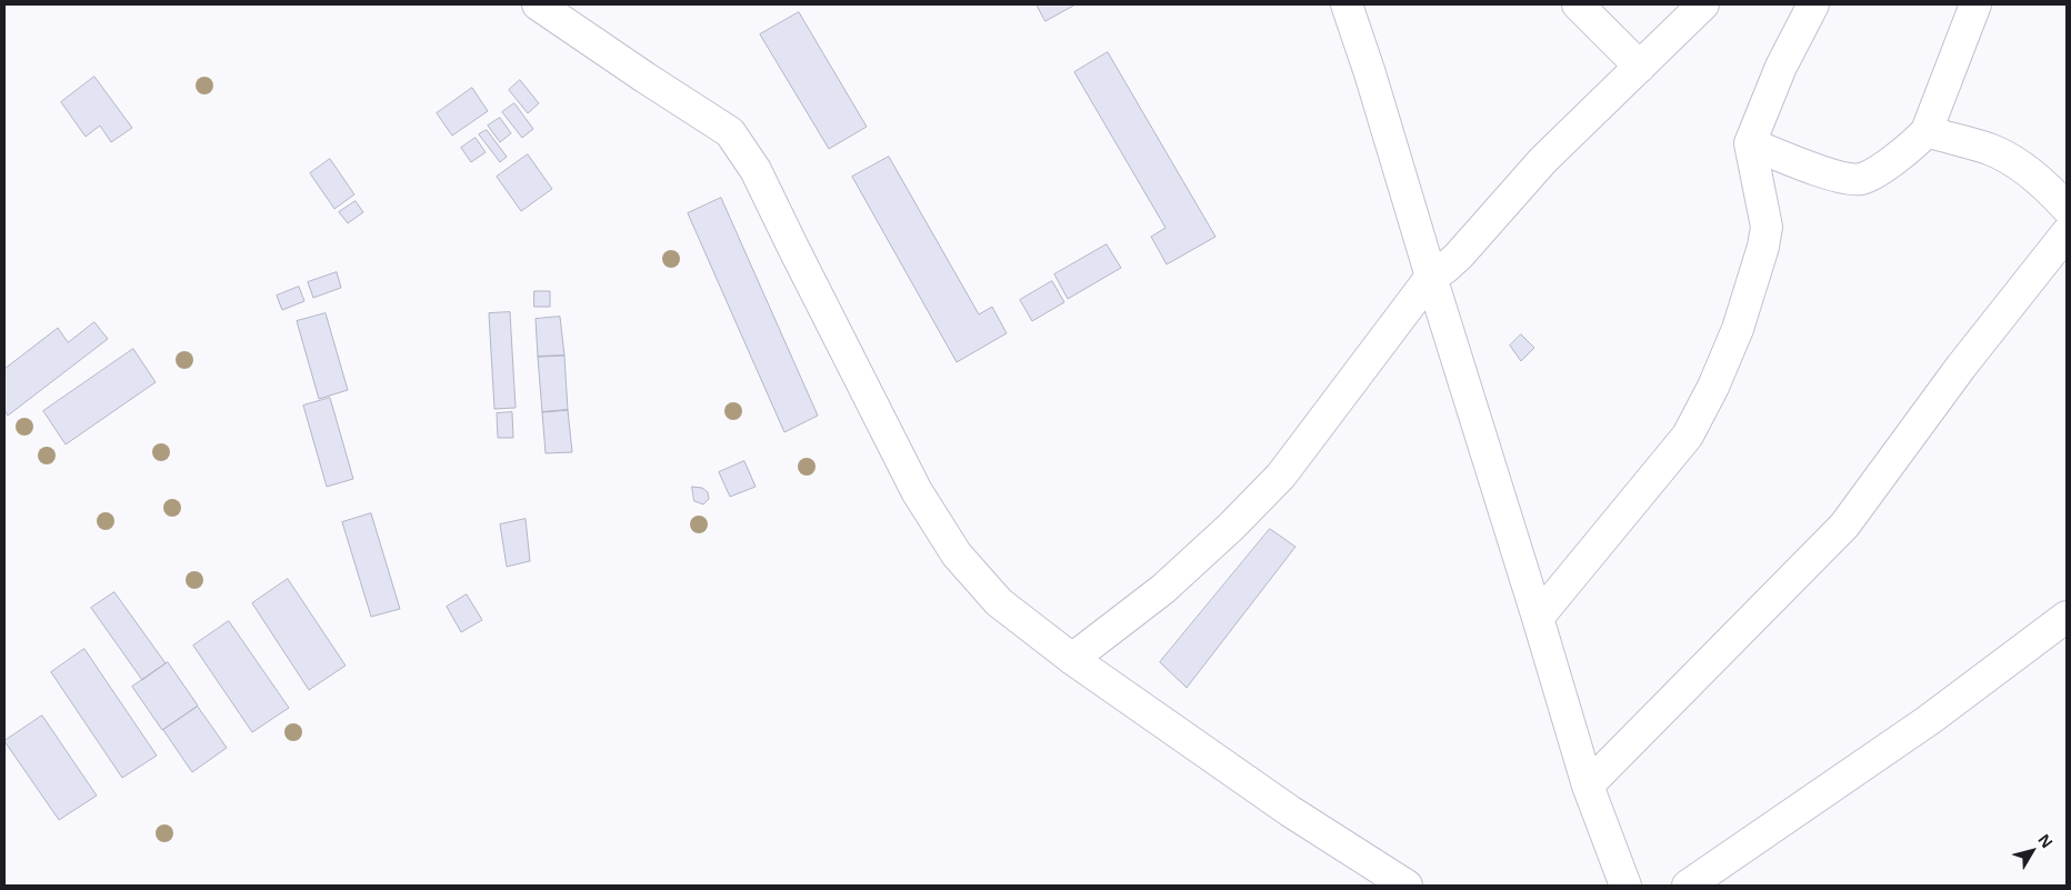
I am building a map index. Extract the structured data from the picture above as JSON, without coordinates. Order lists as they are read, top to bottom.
{
  "north": "top right"
}
